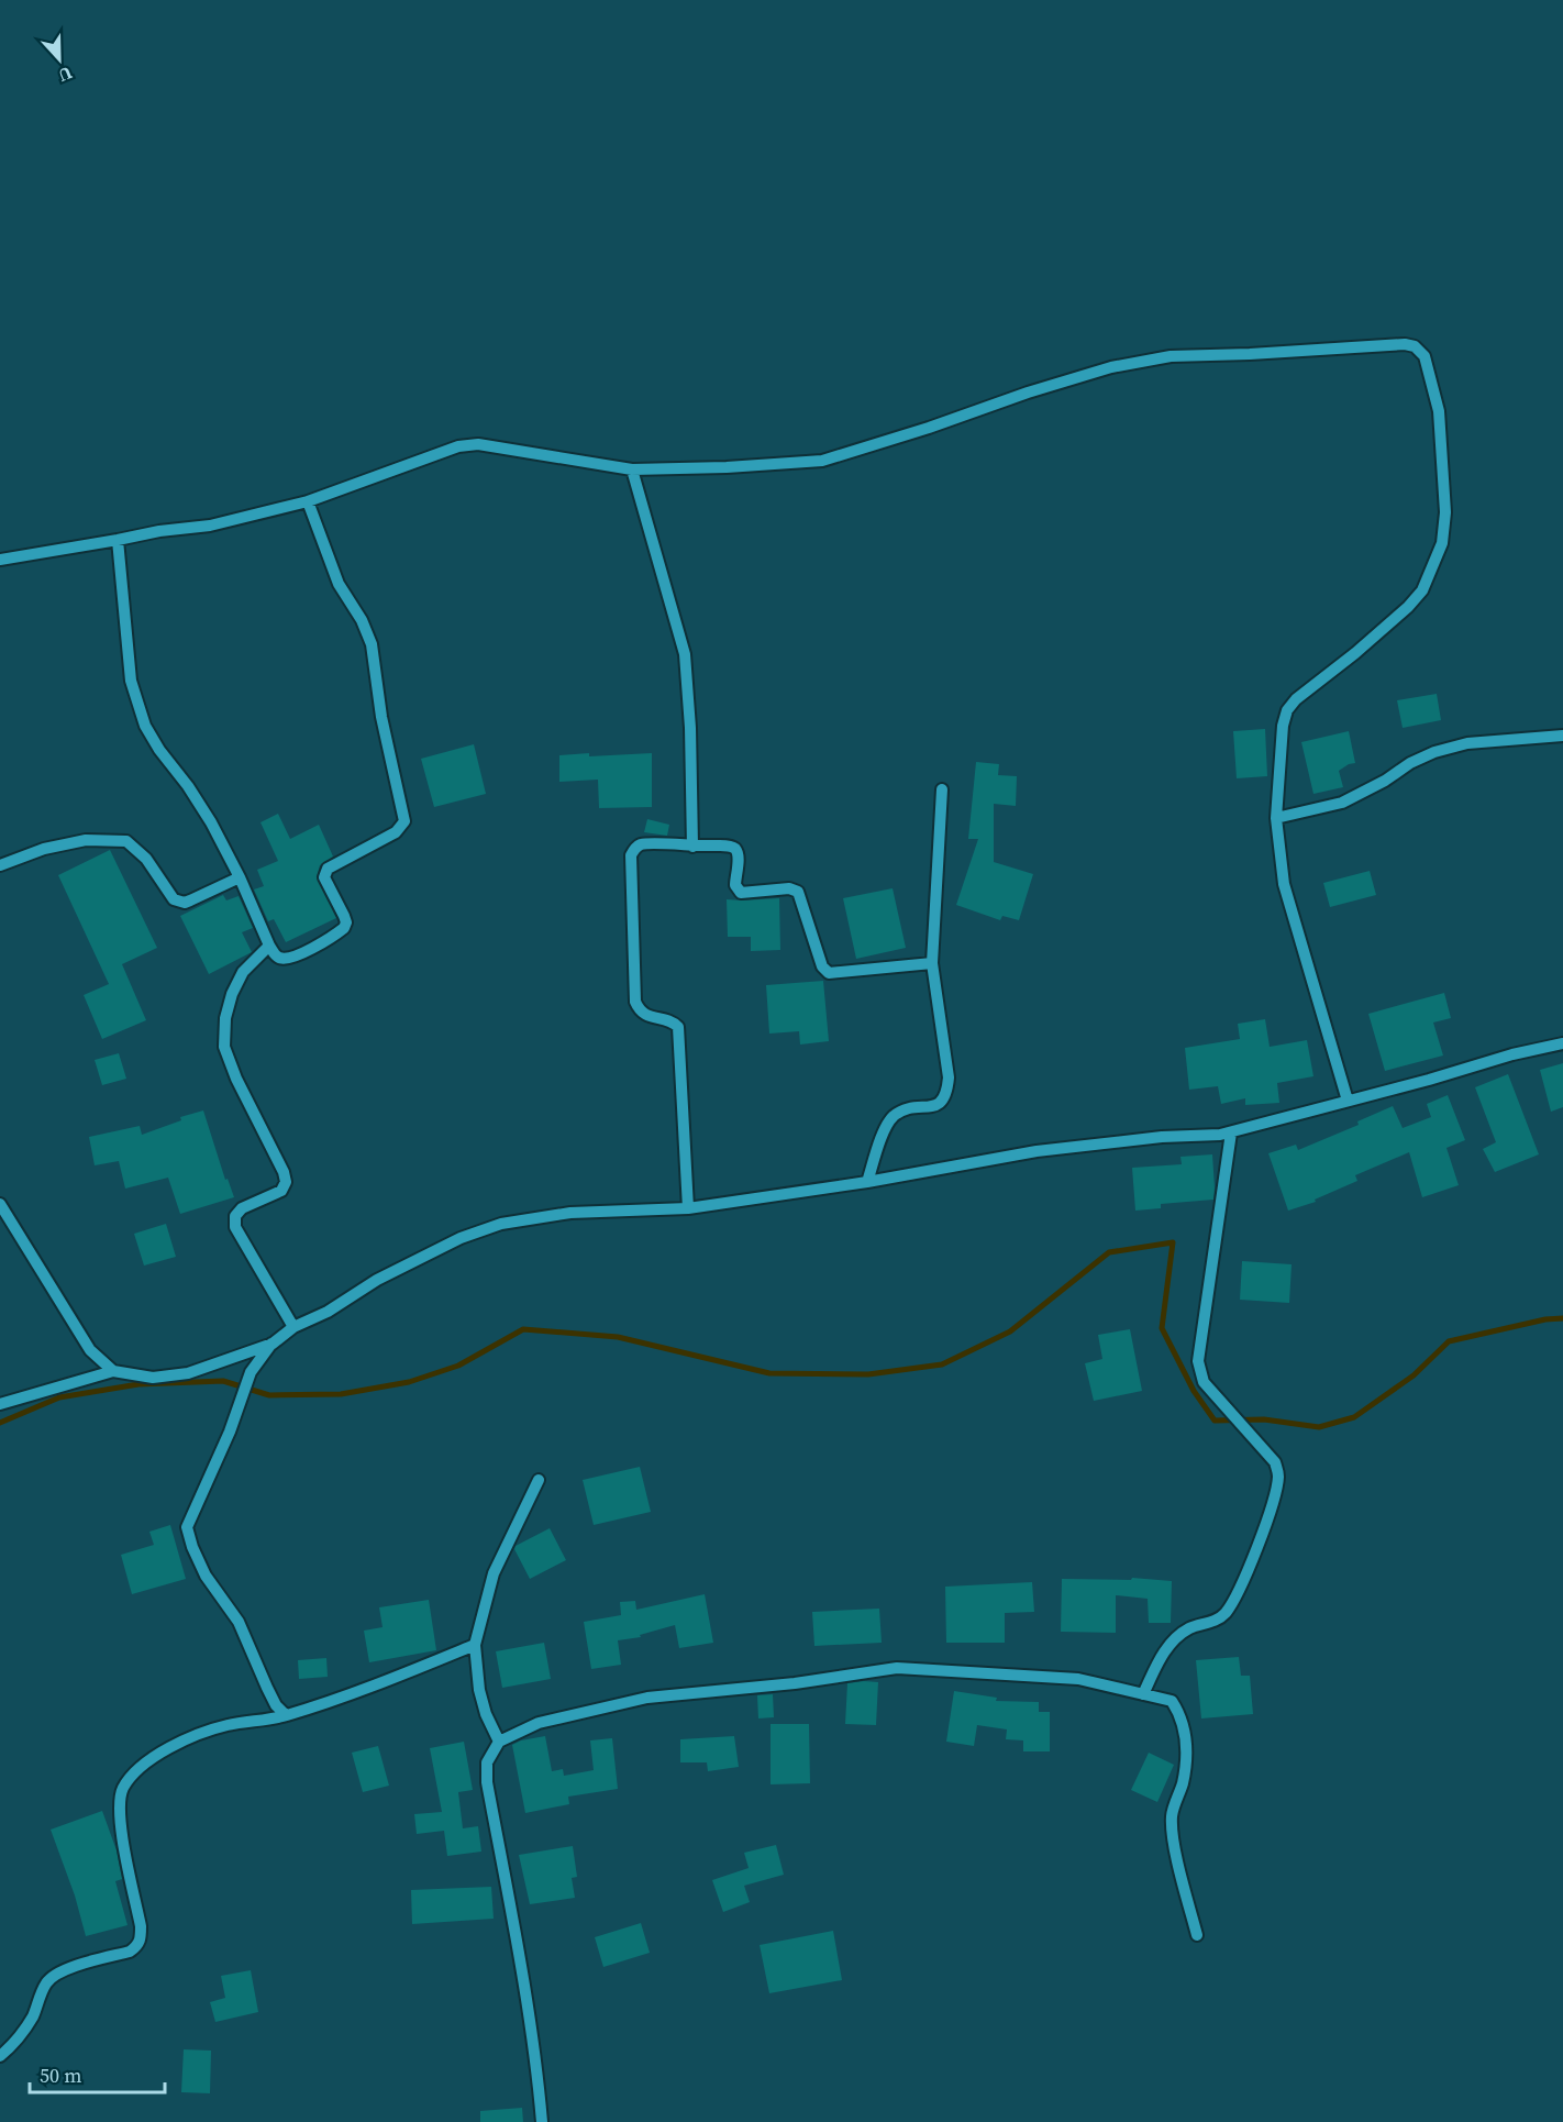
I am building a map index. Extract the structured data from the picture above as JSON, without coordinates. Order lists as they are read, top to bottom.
{
  "scale_bar": "50 m",
  "north": "bottom"
}
